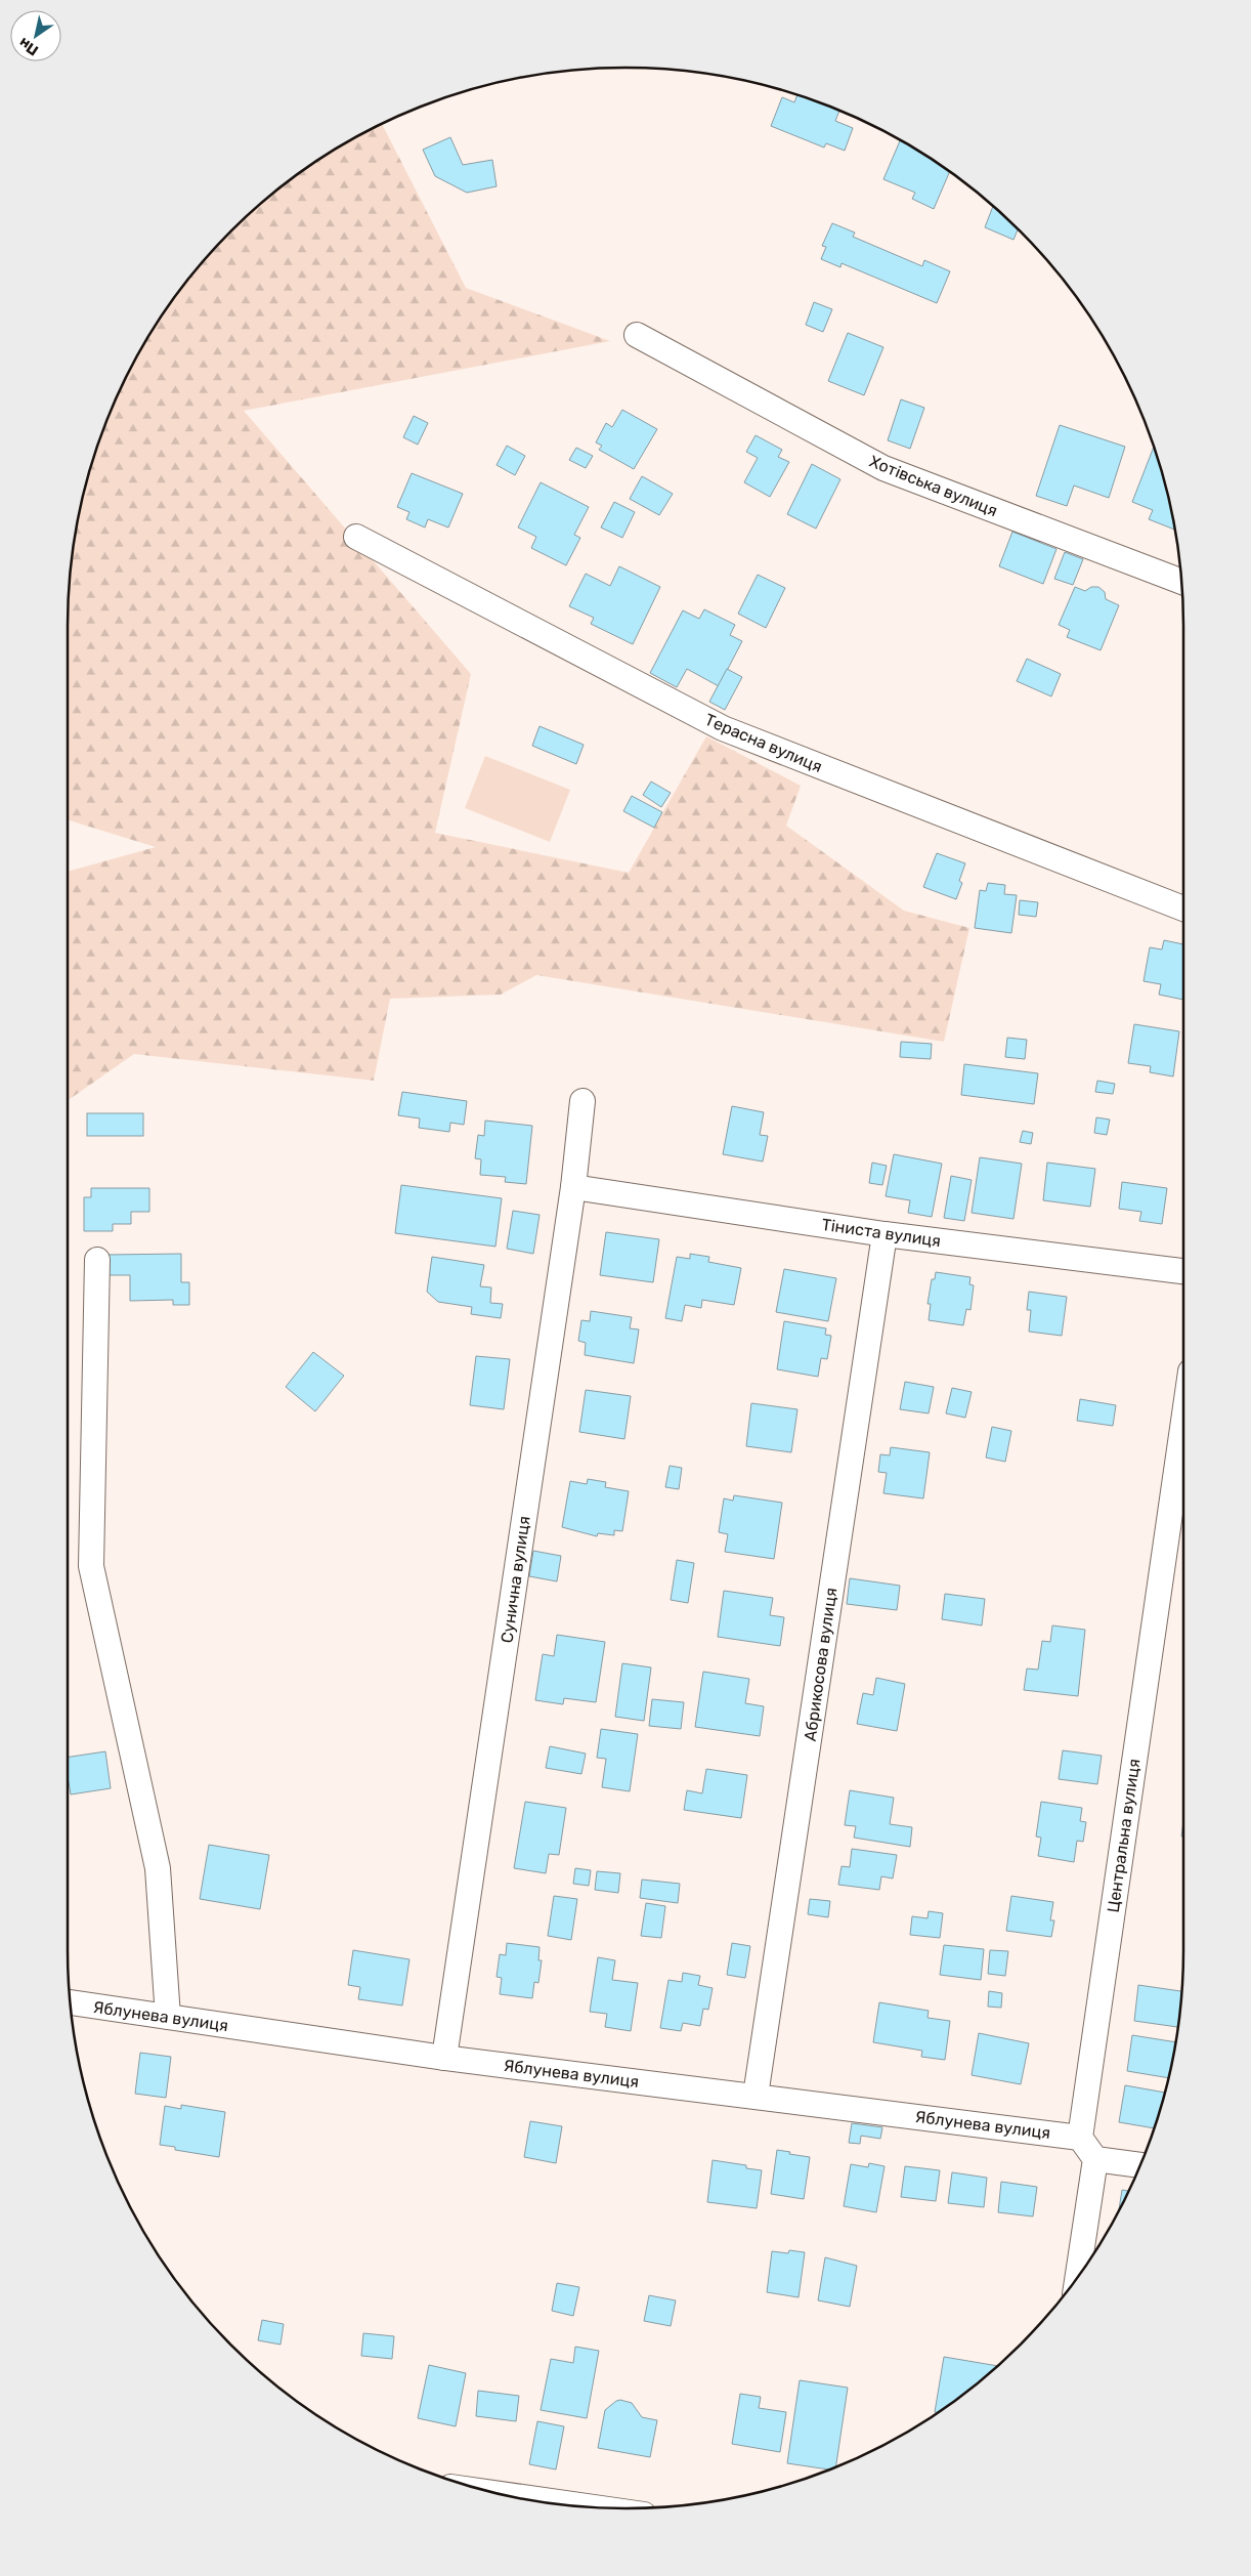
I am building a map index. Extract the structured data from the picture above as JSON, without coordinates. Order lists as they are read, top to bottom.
{
  "streets": {
    "street": [
      "Хотівська вулиця",
      "Терасна вулиця",
      "Тіниста вулиця",
      "Сунична вулиця",
      "Абрикосова вулиця",
      "Центральна вулиця",
      "Яблунева вулиця"
    ]
  },
  "crossings": [
    ["Тіниста вулиця", "Сунична вулиця"],
    ["Тіниста вулиця", "Абрикосова вулиця"],
    ["Сунична вулиця", "Яблунева вулиця"],
    ["Абрикосова вулиця", "Яблунева вулиця"],
    ["Центральна вулиця", "Яблунева вулиця"]
  ],
  "north": "bottom left"
}
